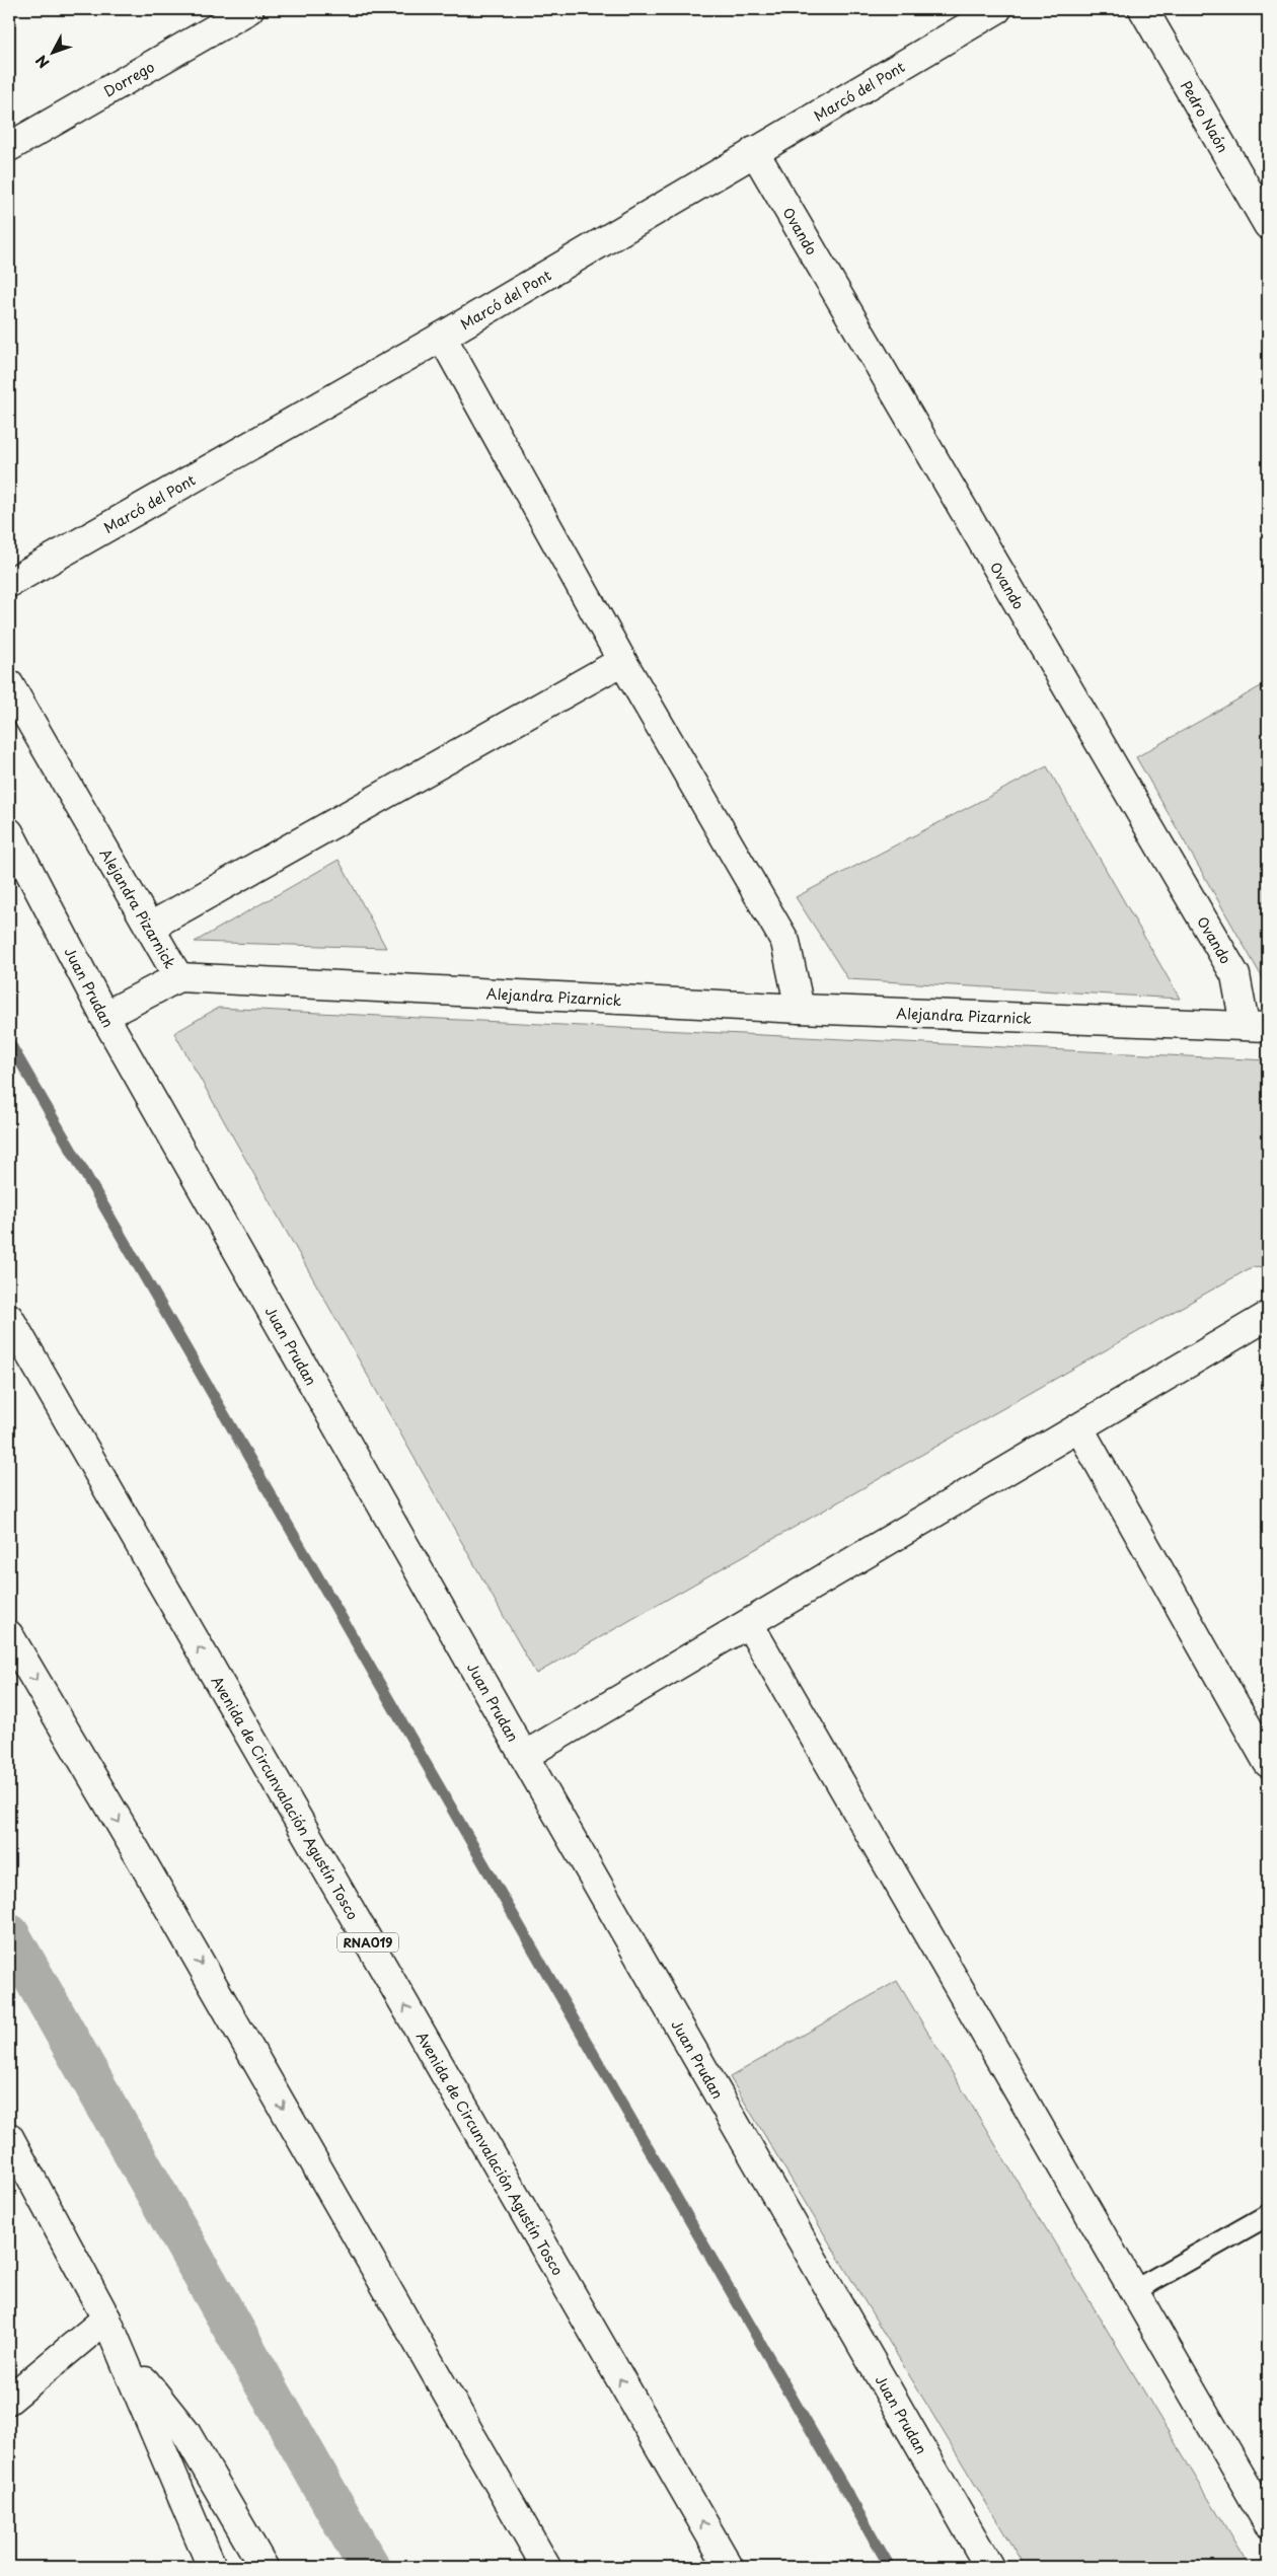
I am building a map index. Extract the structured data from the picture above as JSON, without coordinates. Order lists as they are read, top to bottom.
{
  "streets": {
    "main road": [
      "Dorrego",
      "Marcó del Pont",
      "Pedro Naón",
      "Ovando",
      "Alejandra Pizarnick",
      "Juan Prudan",
      "Avenida de Circunvalación Agustín Tosco",
      "RNA019"
    ]
  },
  "crossings": [
    ["Marcó del Pont", "Ovando"],
    ["Ovando", "Alejandra Pizarnick"]
  ],
  "north": "bottom left"
}
